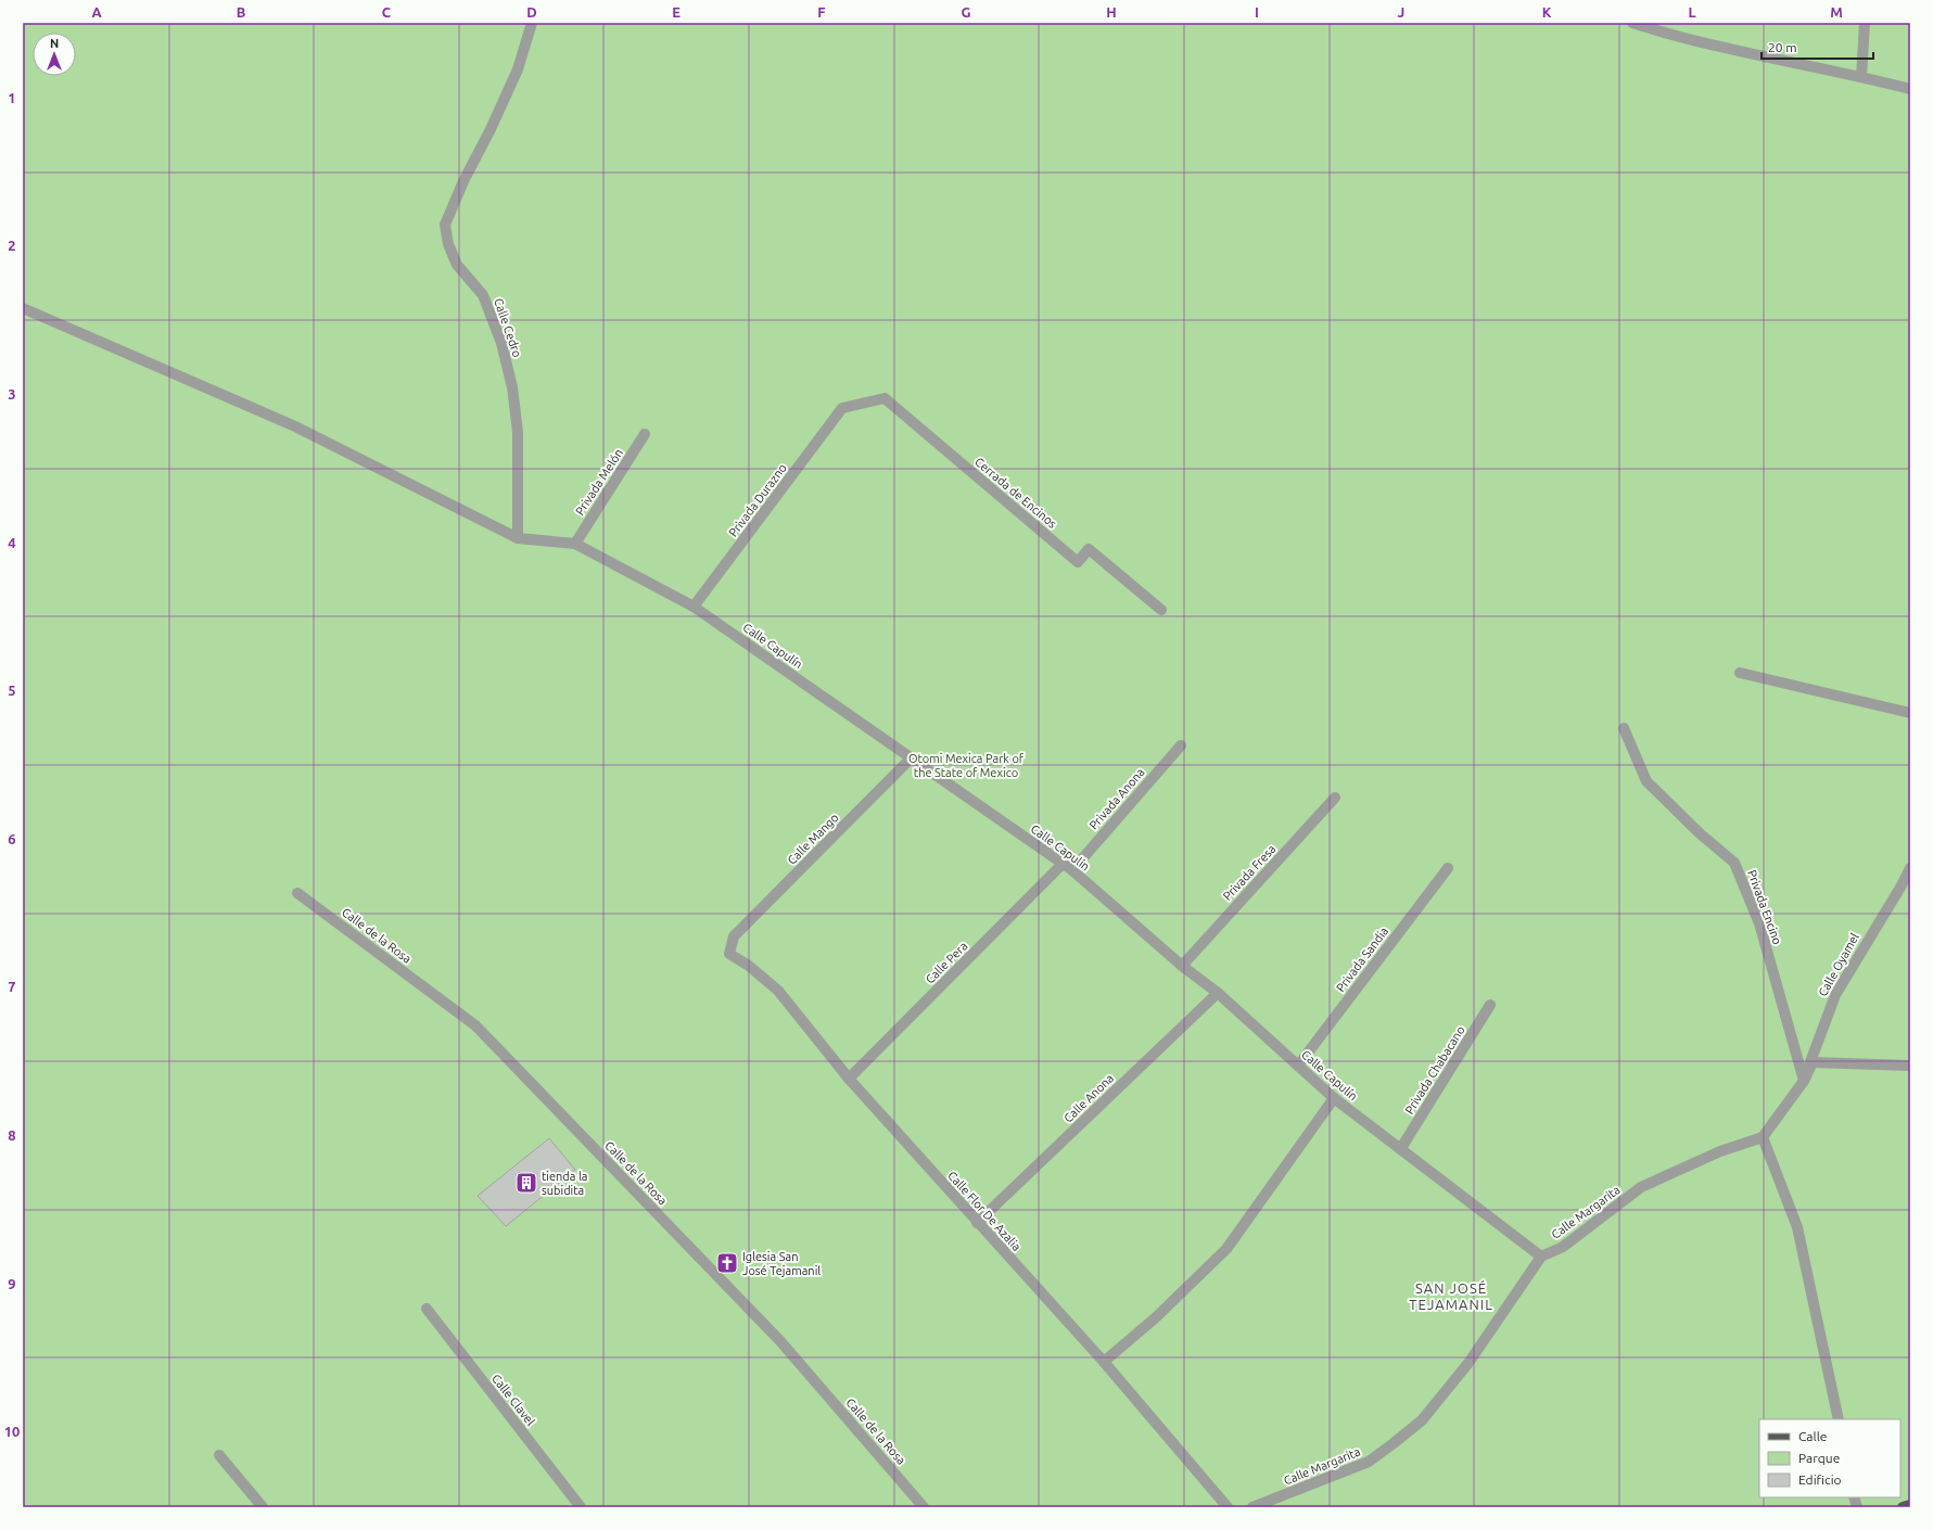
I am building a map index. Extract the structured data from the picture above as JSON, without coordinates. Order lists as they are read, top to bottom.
{
  "streets": {
    "street": [
      "Calle Cedro",
      "Privada Melón",
      "Cerrada de Encinos",
      "Privada Durazno",
      "Calle Capulín",
      "Privada Anona",
      "Calle Mango",
      "Privada Fresa",
      "Privada Encino",
      "Calle de la Rosa",
      "Privada Sandia",
      "Calle Pera",
      "Calle Oyamel",
      "Privada Chabacano",
      "Calle Anona",
      "Calle Flor De Azalia",
      "Calle Margarita",
      "Calle Clavel"
    ]
  },
  "crossings": [
    ["Calle Cedro", "Calle Capulín"],
    ["Privada Melón", "Calle Capulín"],
    ["Cerrada de Encinos", "Privada Durazno"],
    ["Privada Durazno", "Calle Capulín"],
    ["Calle Capulín", "Privada Anona"],
    ["Calle Capulín", "Calle Mango"],
    ["Calle Capulín", "Privada Fresa"],
    ["Calle Capulín", "Privada Sandia"],
    ["Calle Capulín", "Calle Pera"],
    ["Calle Capulín", "Privada Chabacano"],
    ["Calle Capulín", "Calle Anona"],
    ["Calle Capulín", "Calle Margarita"],
    ["Calle Mango", "Calle Flor De Azalia"],
    ["Privada Encino", "Calle Oyamel"],
    ["Calle Pera", "Calle Flor De Azalia"],
    ["Calle Anona", "Calle Flor De Azalia"]
  ],
  "districts": ["SAN JOSÉ TEJAMANIL"],
  "parks": ["Otomi Mexica Park of the State of Mexico"],
  "places": {
    "building": ["tienda la subidita"],
    "church": ["Iglesia San José Tejamanil"]
  },
  "legend": ["Calle", "Parque", "Edificio"],
  "scale_bar": "20 m",
  "north": "top",
  "grid": {
    "columns": [
      "A",
      "B",
      "C",
      "D",
      "E",
      "F",
      "G",
      "H",
      "I",
      "J",
      "K",
      "L",
      "M"
    ],
    "rows": [
      "1",
      "2",
      "3",
      "4",
      "5",
      "6",
      "7",
      "8",
      "9",
      "10"
    ]
  }
}
